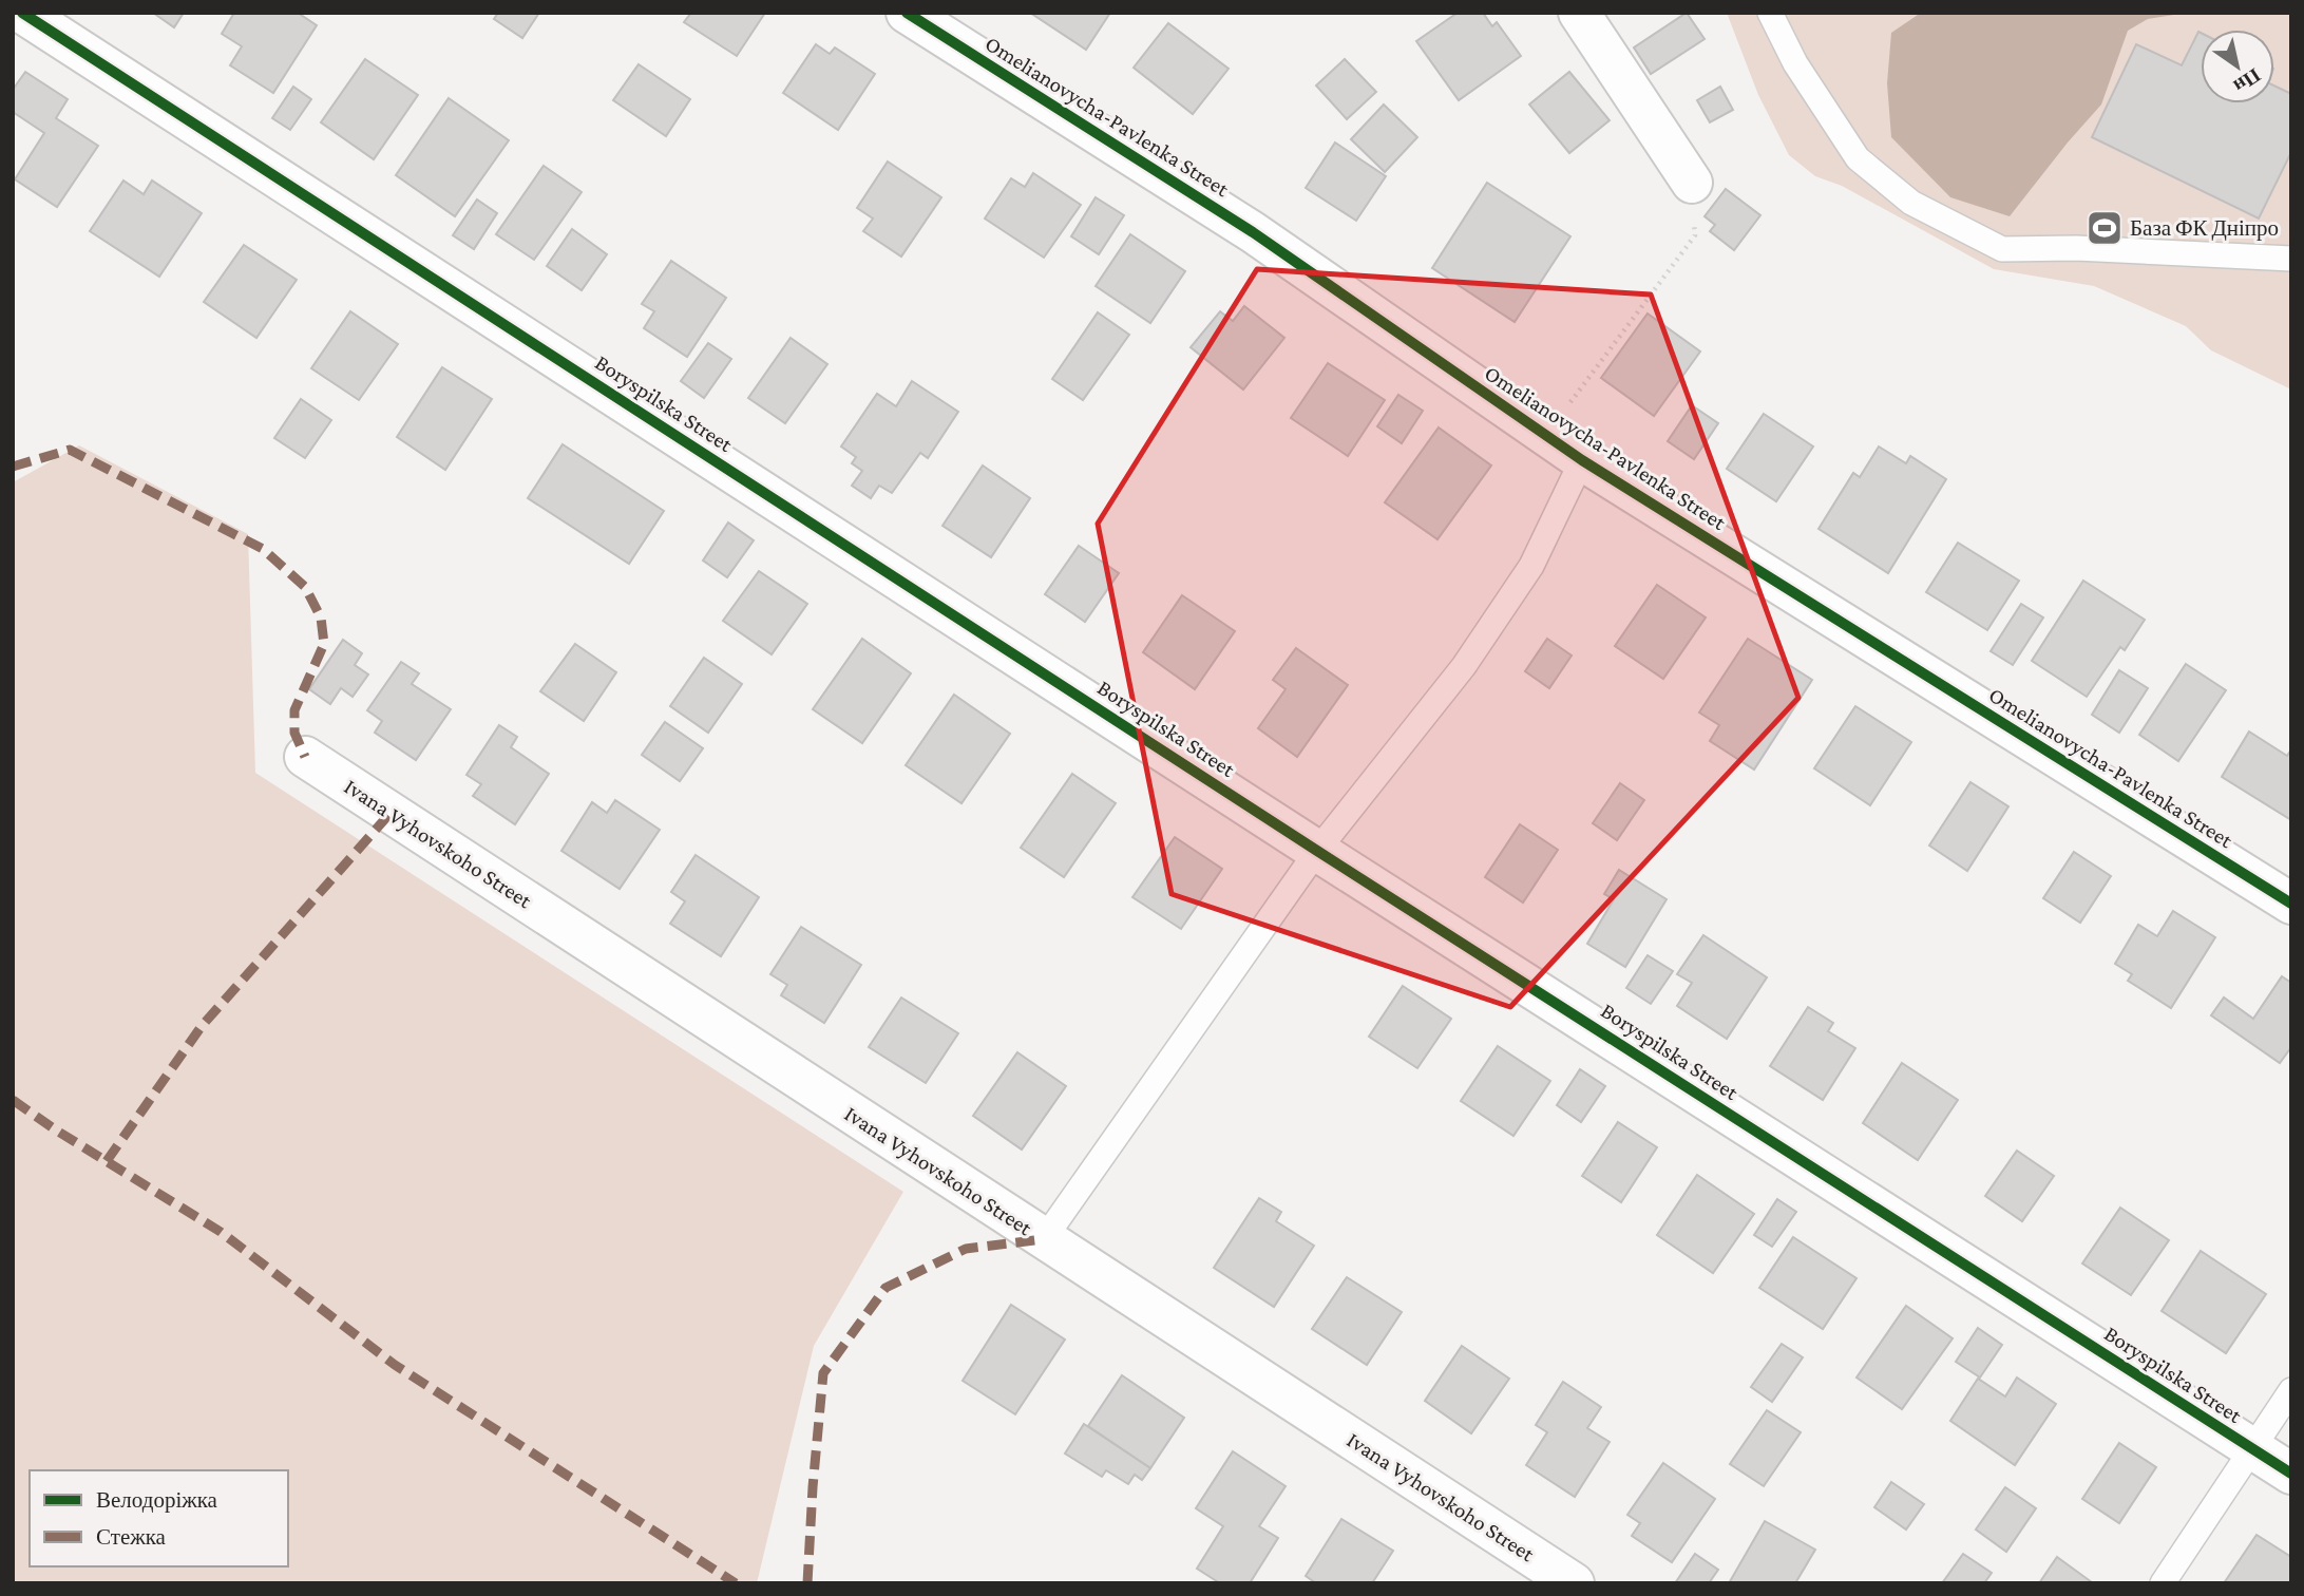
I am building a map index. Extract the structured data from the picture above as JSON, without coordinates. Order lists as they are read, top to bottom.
{
  "streets": {
    "street": ["Omelianovycha-Pavlenka Street", "Boryspilska Street", "Ivana Vyhovskoho Street"]
  },
  "places": {
    "sports": ["База ФК Дніпро"]
  },
  "legend": ["Велодоріжка", "Стежка"],
  "north": "bottom right"
}
